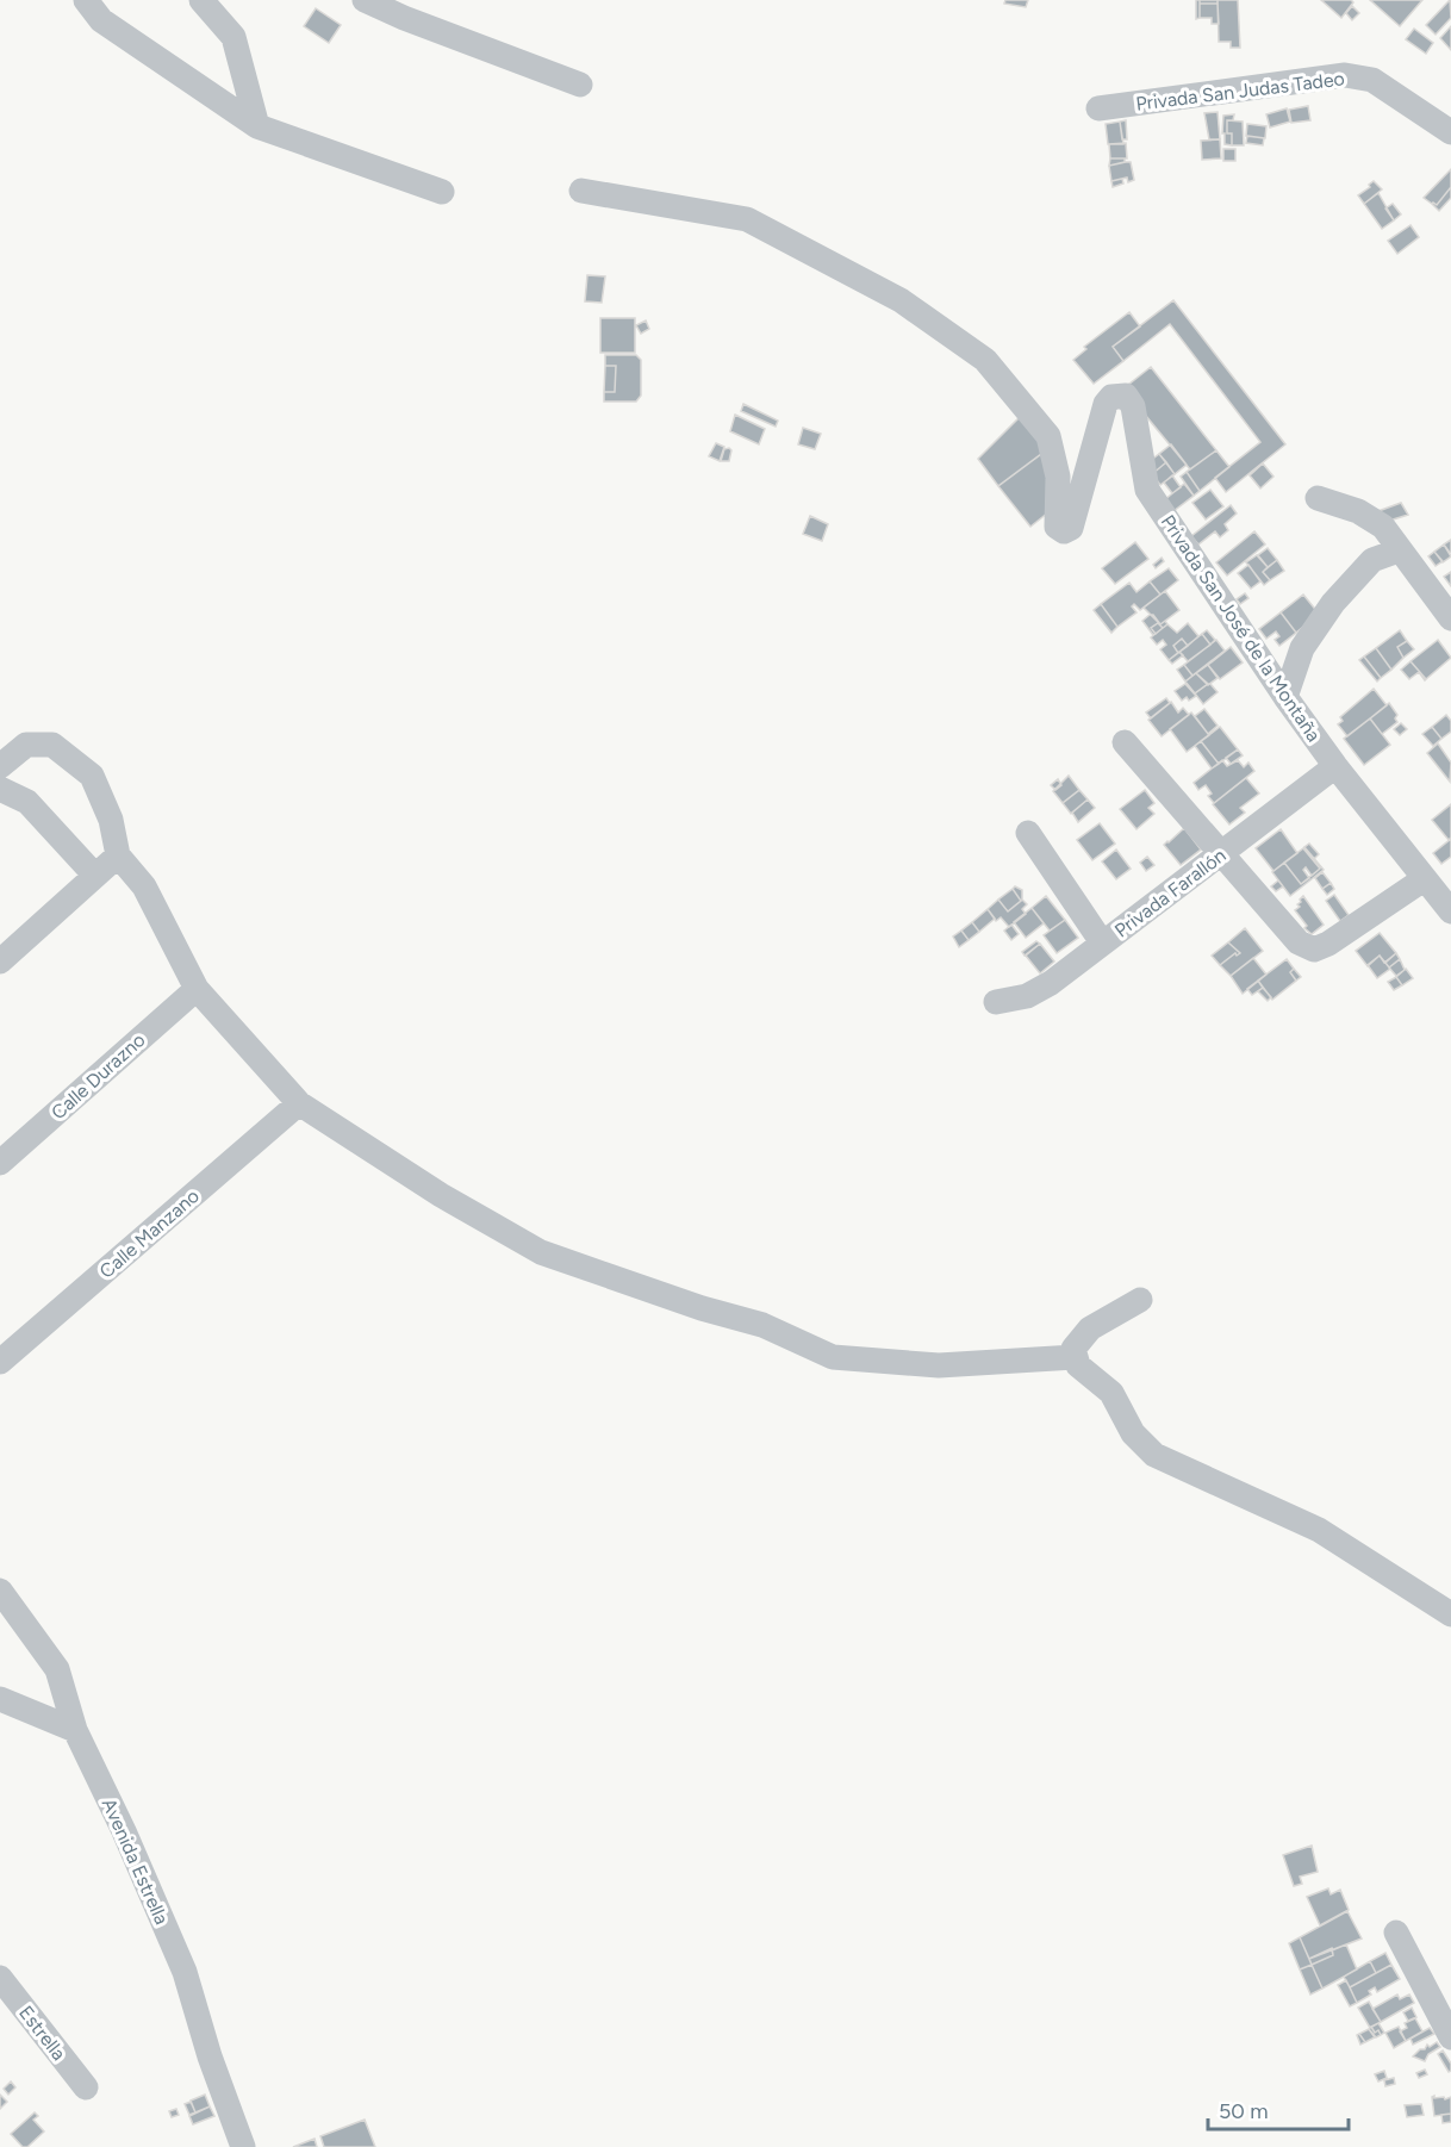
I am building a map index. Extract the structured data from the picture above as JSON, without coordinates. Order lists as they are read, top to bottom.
{
  "streets": {
    "street": [
      "Privada San Judas Tadeo",
      "Privada San José de la Montaña",
      "Privada Farallón",
      "Calle Durazno",
      "Calle Manzano",
      "Avenida Estrella",
      "Estrella"
    ]
  },
  "crossings": [
    ["Privada San José de la Montaña", "Privada Farallón"]
  ],
  "scale_bar": "50 m"
}
